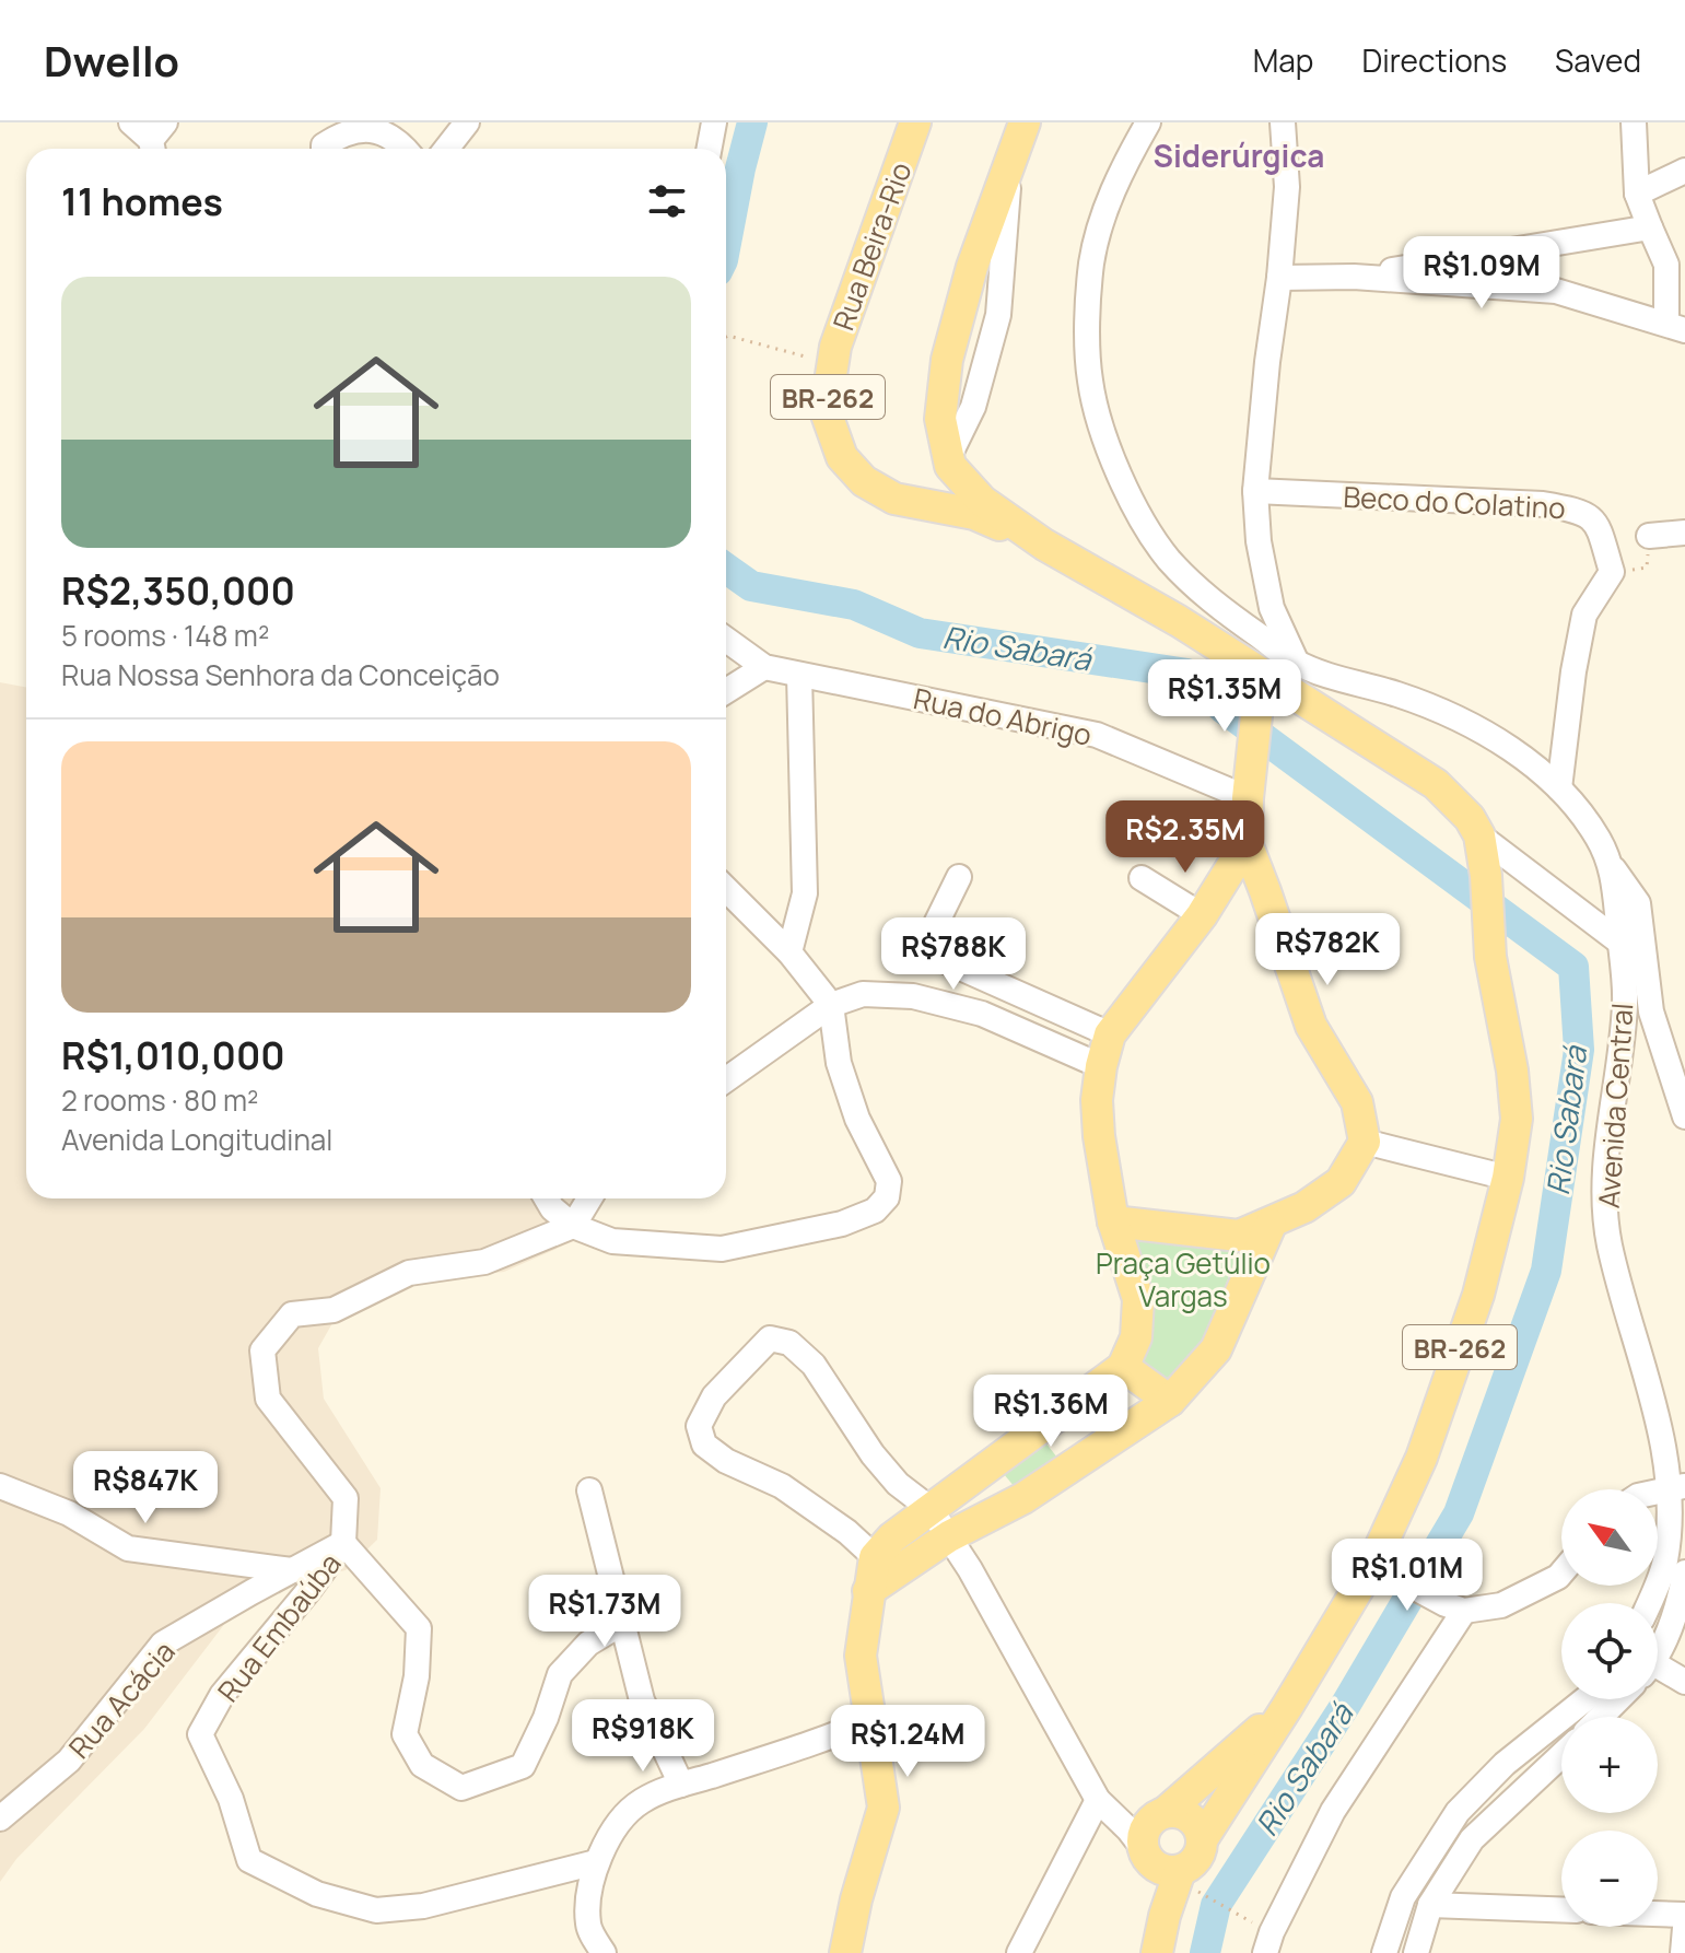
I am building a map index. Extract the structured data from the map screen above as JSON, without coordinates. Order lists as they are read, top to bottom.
{
  "streets": {
    "main road": ["Rua Beira-Rio", "BR-262"],
    "street": [
      "Beco do Colatino",
      "Rua do Abrigo",
      "Avenida Central",
      "Rua Embaúba",
      "Rua Acácia"
    ]
  },
  "crossings": [
    ["Rua Beira-Rio", "BR-262"],
    ["Rua Embaúba", "Rua Acácia"]
  ],
  "districts": ["Siderúrgica"],
  "water": ["Rio Sabará"],
  "parks": ["Praça Getúlio Vargas"],
  "north": "top left",
  "page": {
    "header": "Dwello",
    "nav": ["Map", "Directions", "Saved"],
    "heading": "11 homes",
    "price": [
      "R$1.09M",
      "R$1.35M",
      "R$2.35M",
      "R$782K",
      "R$788K",
      "R$1.36M",
      "R$847K",
      "R$1.01M",
      "R$1.73M",
      "R$918K",
      "R$1.24M"
    ],
    "list": [
      {
        "name": "R$2,350,000",
        "note": "5 rooms · 148 m² · Rua Nossa Senhora da Conceição"
      },
      {
        "name": "R$1,010,000",
        "note": "2 rooms · 80 m² · Avenida Longitudinal"
      }
    ],
    "map_buttons": ["+", "−"]
  }
}
